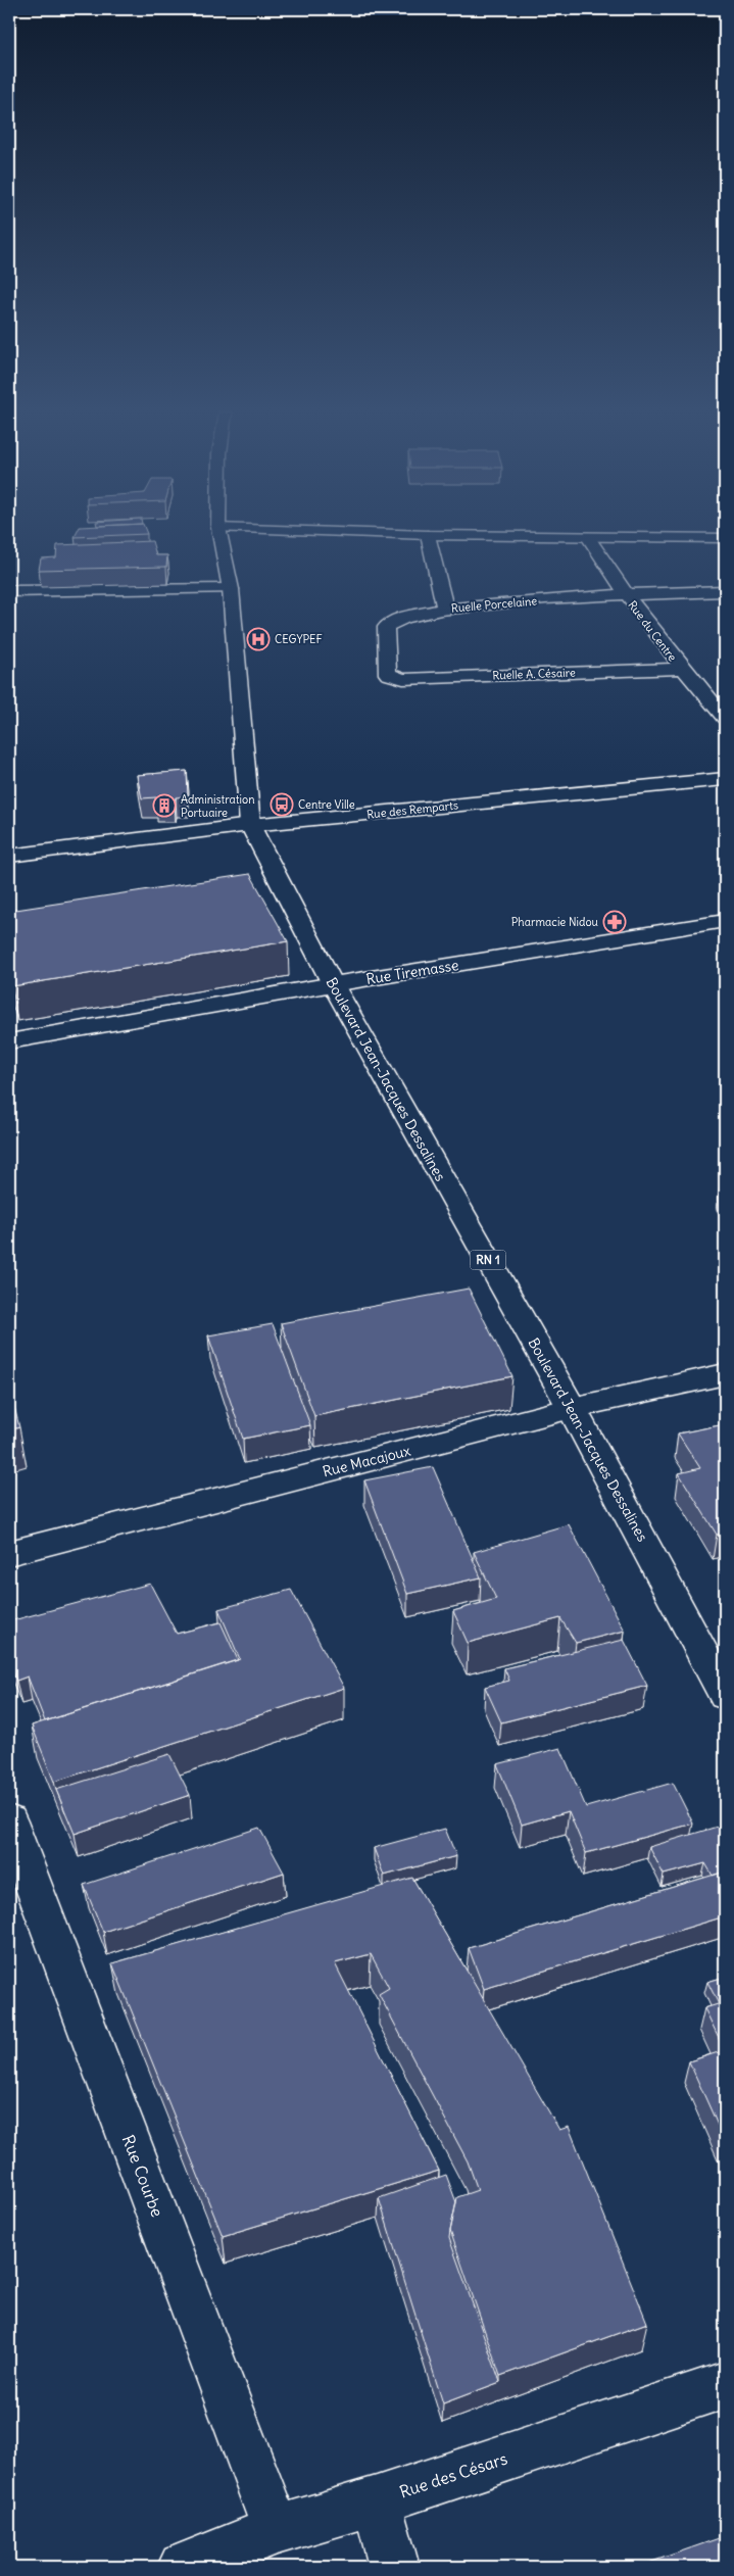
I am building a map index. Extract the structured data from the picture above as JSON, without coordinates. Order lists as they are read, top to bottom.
{
  "streets": {
    "street": [
      "Ruelle Porcelaine",
      "Rue du Centre",
      "Ruelle A. Césaire",
      "Rue des Remparts",
      "Rue Tiremasse",
      "Boulevard Jean-Jacques Dessalines",
      "RN 1",
      "Rue Macajoux",
      "Rue Courbe",
      "Rue des Césars"
    ]
  },
  "crossings": [
    ["Ruelle Porcelaine", "Rue du Centre"],
    ["Ruelle Porcelaine", "Ruelle A. Césaire"],
    ["Rue du Centre", "Ruelle A. Césaire"],
    ["Rue des Remparts", "Boulevard Jean-Jacques Dessalines"],
    ["Rue Tiremasse", "Boulevard Jean-Jacques Dessalines"],
    ["Boulevard Jean-Jacques Dessalines", "Rue Macajoux"],
    ["Rue Courbe", "Rue des Césars"]
  ],
  "places": {
    "hospital": ["CEGYPEF"],
    "bus stop": ["Centre Ville"],
    "building": ["Administration Portuaire"],
    "pharmacy": ["Pharmacie Nidou"]
  }
}
